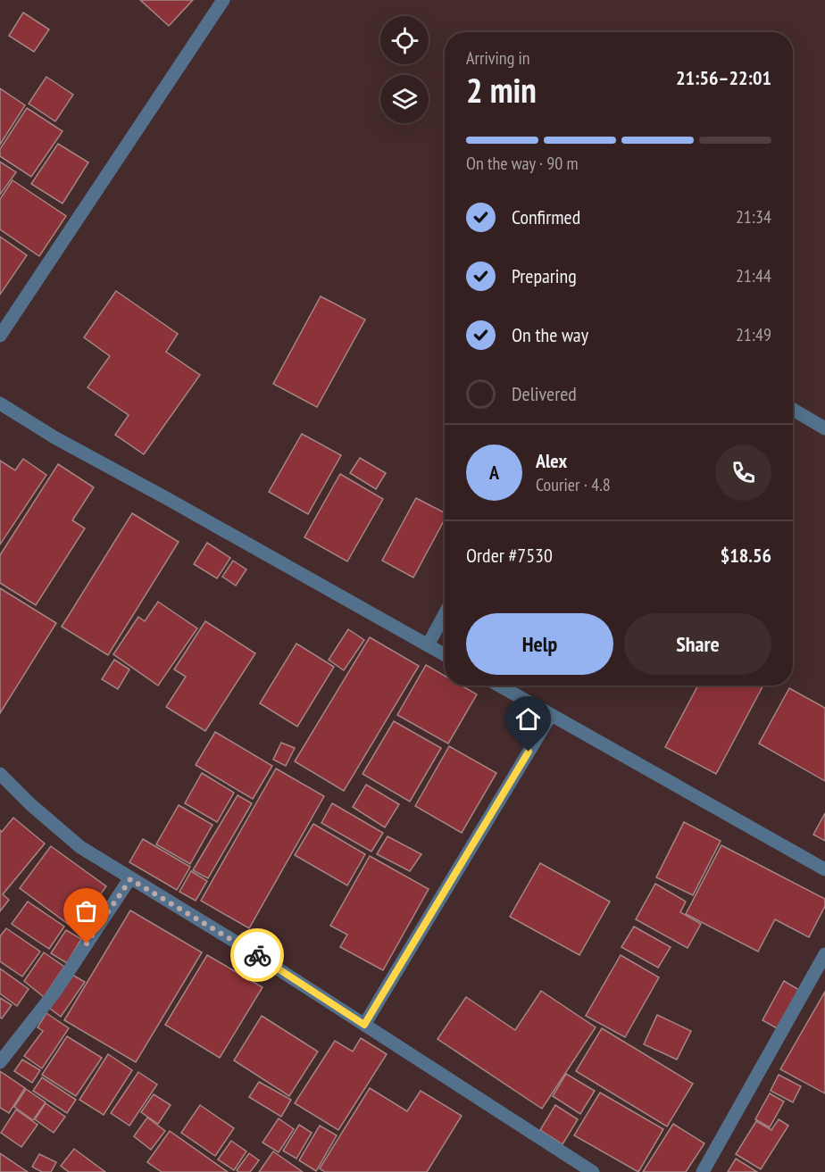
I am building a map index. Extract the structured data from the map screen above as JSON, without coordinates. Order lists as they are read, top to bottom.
{
  "page": {
    "heading": ["2 min", "Arriving in", "21:56–22:01"],
    "panel": [
      "Alex",
      "Courier · 4.8",
      "Order #7530",
      "$18.56"
    ],
    "bar": "On the way · 90 m",
    "list": [
      ["Confirmed", "21:34"],
      ["Preparing", "21:44"],
      ["On the way", "21:49"],
      "Delivered"
    ],
    "round": "A",
    "buttons": ["Help", "Share"]
  }
}
